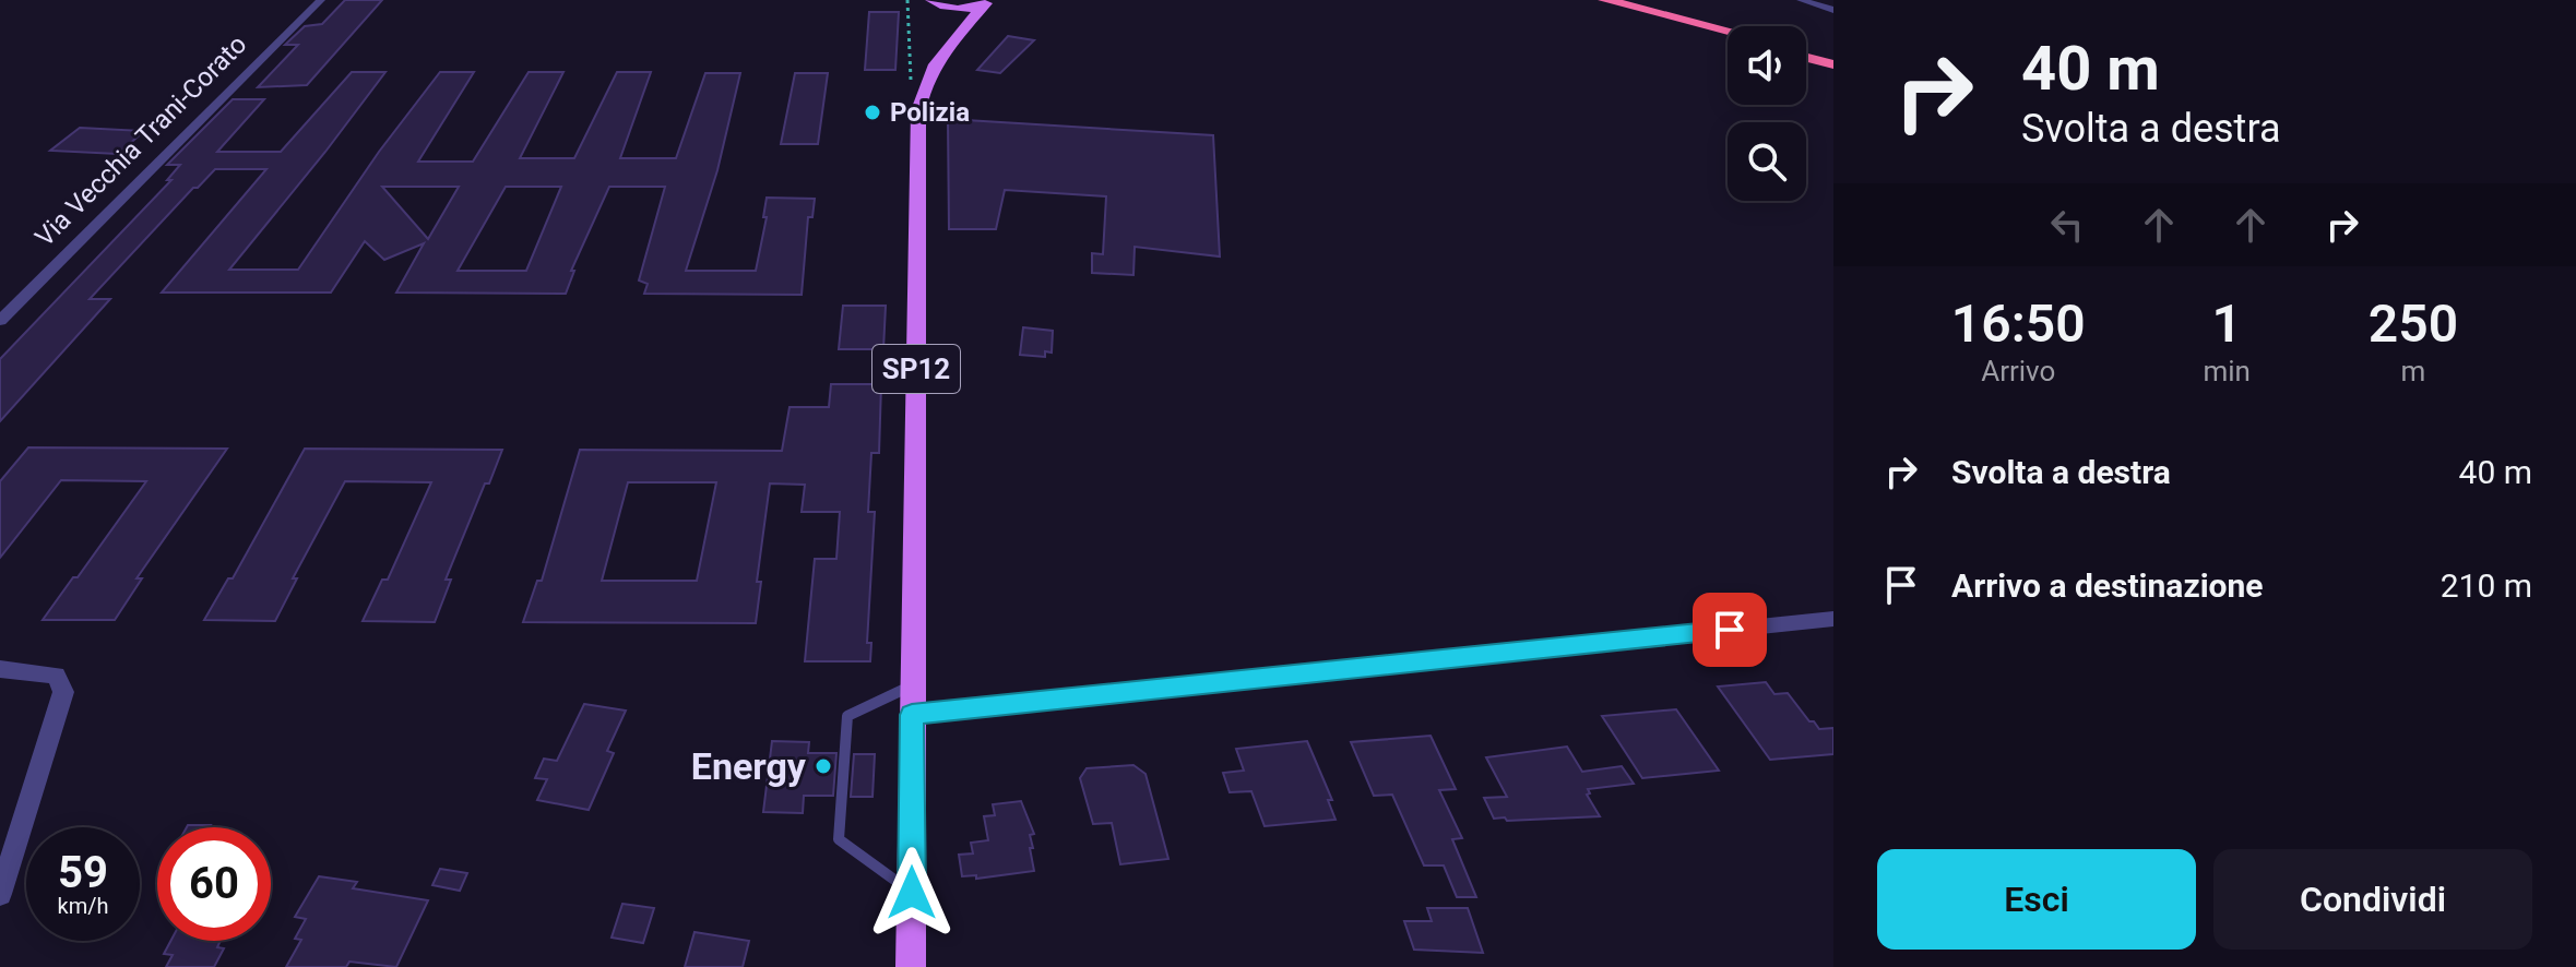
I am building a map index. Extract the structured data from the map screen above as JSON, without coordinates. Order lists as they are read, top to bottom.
{
  "streets": {
    "main road": ["SP12"],
    "street": ["Via Vecchia Trani-Corato"]
  },
  "places": ["Polizia", "Energy"],
  "page": {
    "turn": ["40 m", "Svolta a destra"],
    "eta": [
      "16:50",
      "Arrivo",
      "1",
      "min",
      "250",
      "m"
    ],
    "list": [
      {
        "name": "Svolta a destra",
        "value": "40 m"
      },
      {
        "name": "Arrivo a destinazione",
        "value": "210 m"
      }
    ],
    "speed": "59 km/h",
    "limit": "60",
    "buttons": ["Esci", "Condividi"]
  }
}
